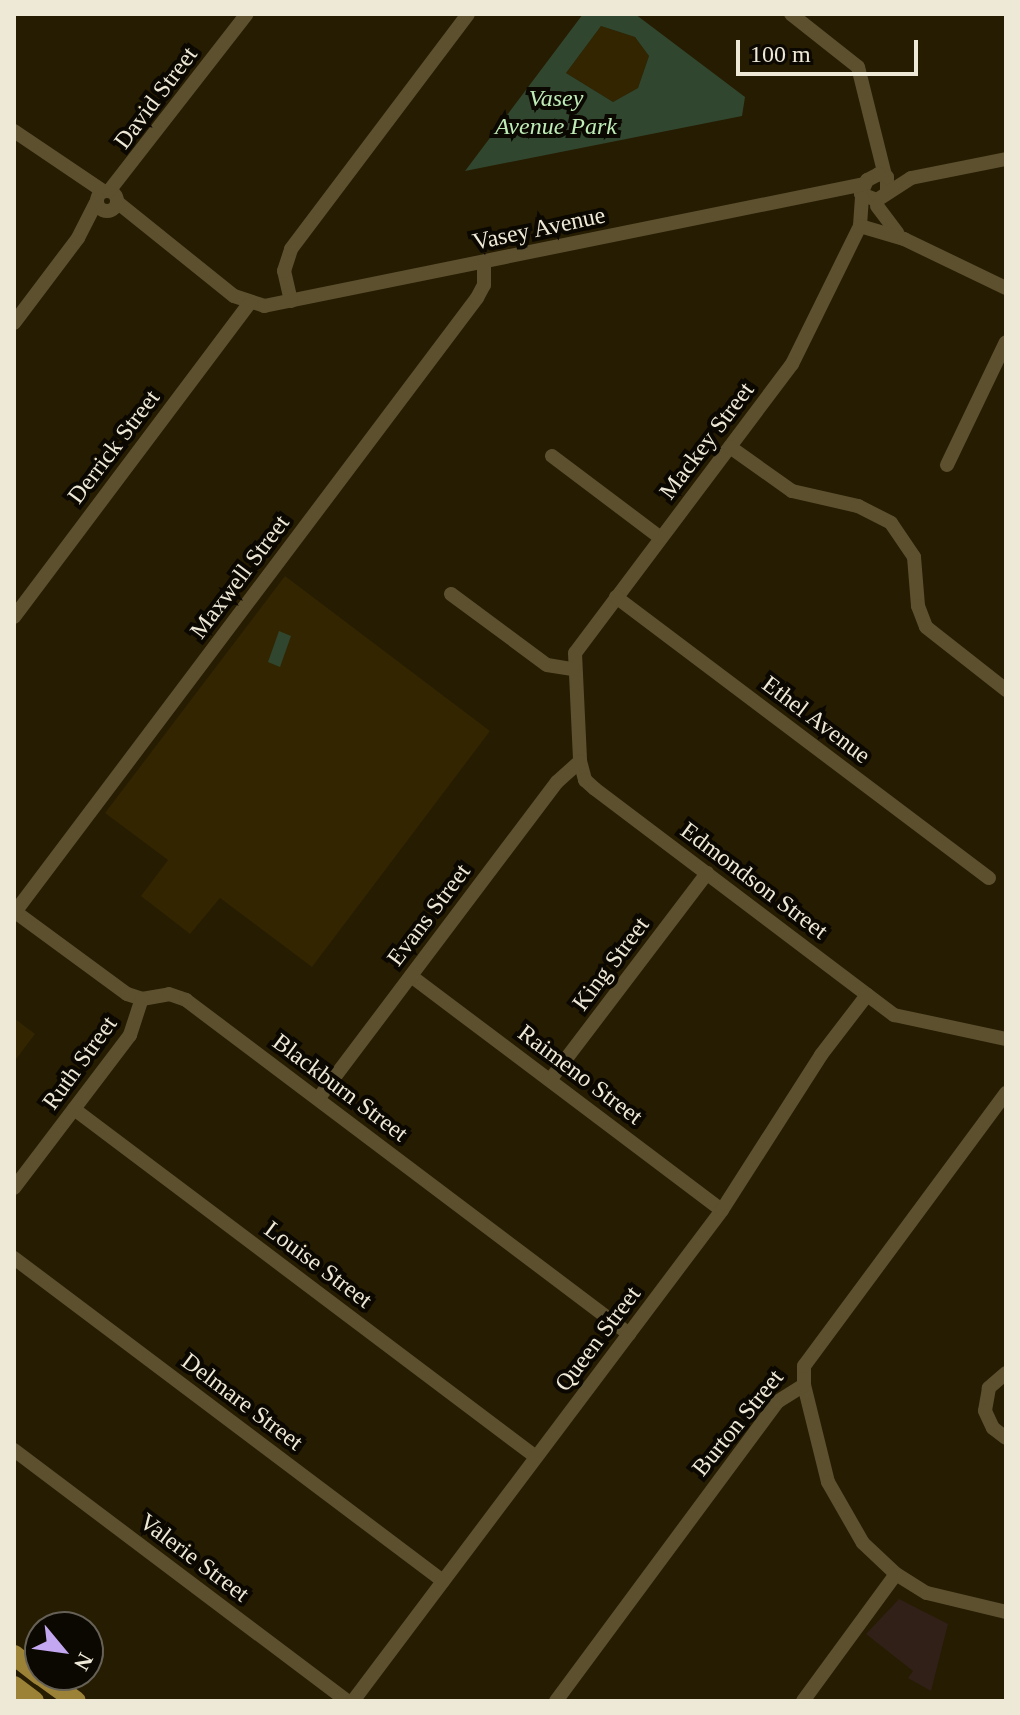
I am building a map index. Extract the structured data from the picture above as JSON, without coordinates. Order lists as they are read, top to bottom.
{
  "streets": {
    "street": [
      "David Street",
      "Vasey Avenue",
      "Mackey Street",
      "Derrick Street",
      "Maxwell Street",
      "Ethel Avenue",
      "Edmondson Street",
      "Evans Street",
      "King Street",
      "Ruth Street",
      "Raimeno Street",
      "Blackburn Street",
      "Louise Street",
      "Queen Street",
      "Delmare Street",
      "Burton Street",
      "Valerie Street"
    ]
  },
  "crossings": [
    ["Vasey Avenue", "Mackey Street"],
    ["Vasey Avenue", "Derrick Street"],
    ["Vasey Avenue", "Maxwell Street"],
    ["Mackey Street", "Ethel Avenue"],
    ["Mackey Street", "Edmondson Street"],
    ["Edmondson Street", "Evans Street"],
    ["Edmondson Street", "King Street"],
    ["Edmondson Street", "Queen Street"],
    ["Evans Street", "Raimeno Street"],
    ["Evans Street", "Blackburn Street"],
    ["King Street", "Raimeno Street"],
    ["Ruth Street", "Blackburn Street"],
    ["Ruth Street", "Louise Street"],
    ["Raimeno Street", "Queen Street"],
    ["Blackburn Street", "Queen Street"],
    ["Louise Street", "Queen Street"],
    ["Queen Street", "Delmare Street"],
    ["Queen Street", "Valerie Street"]
  ],
  "parks": ["Vasey Avenue Park"],
  "scale_bar": "100 m",
  "north": "bottom right"
}
